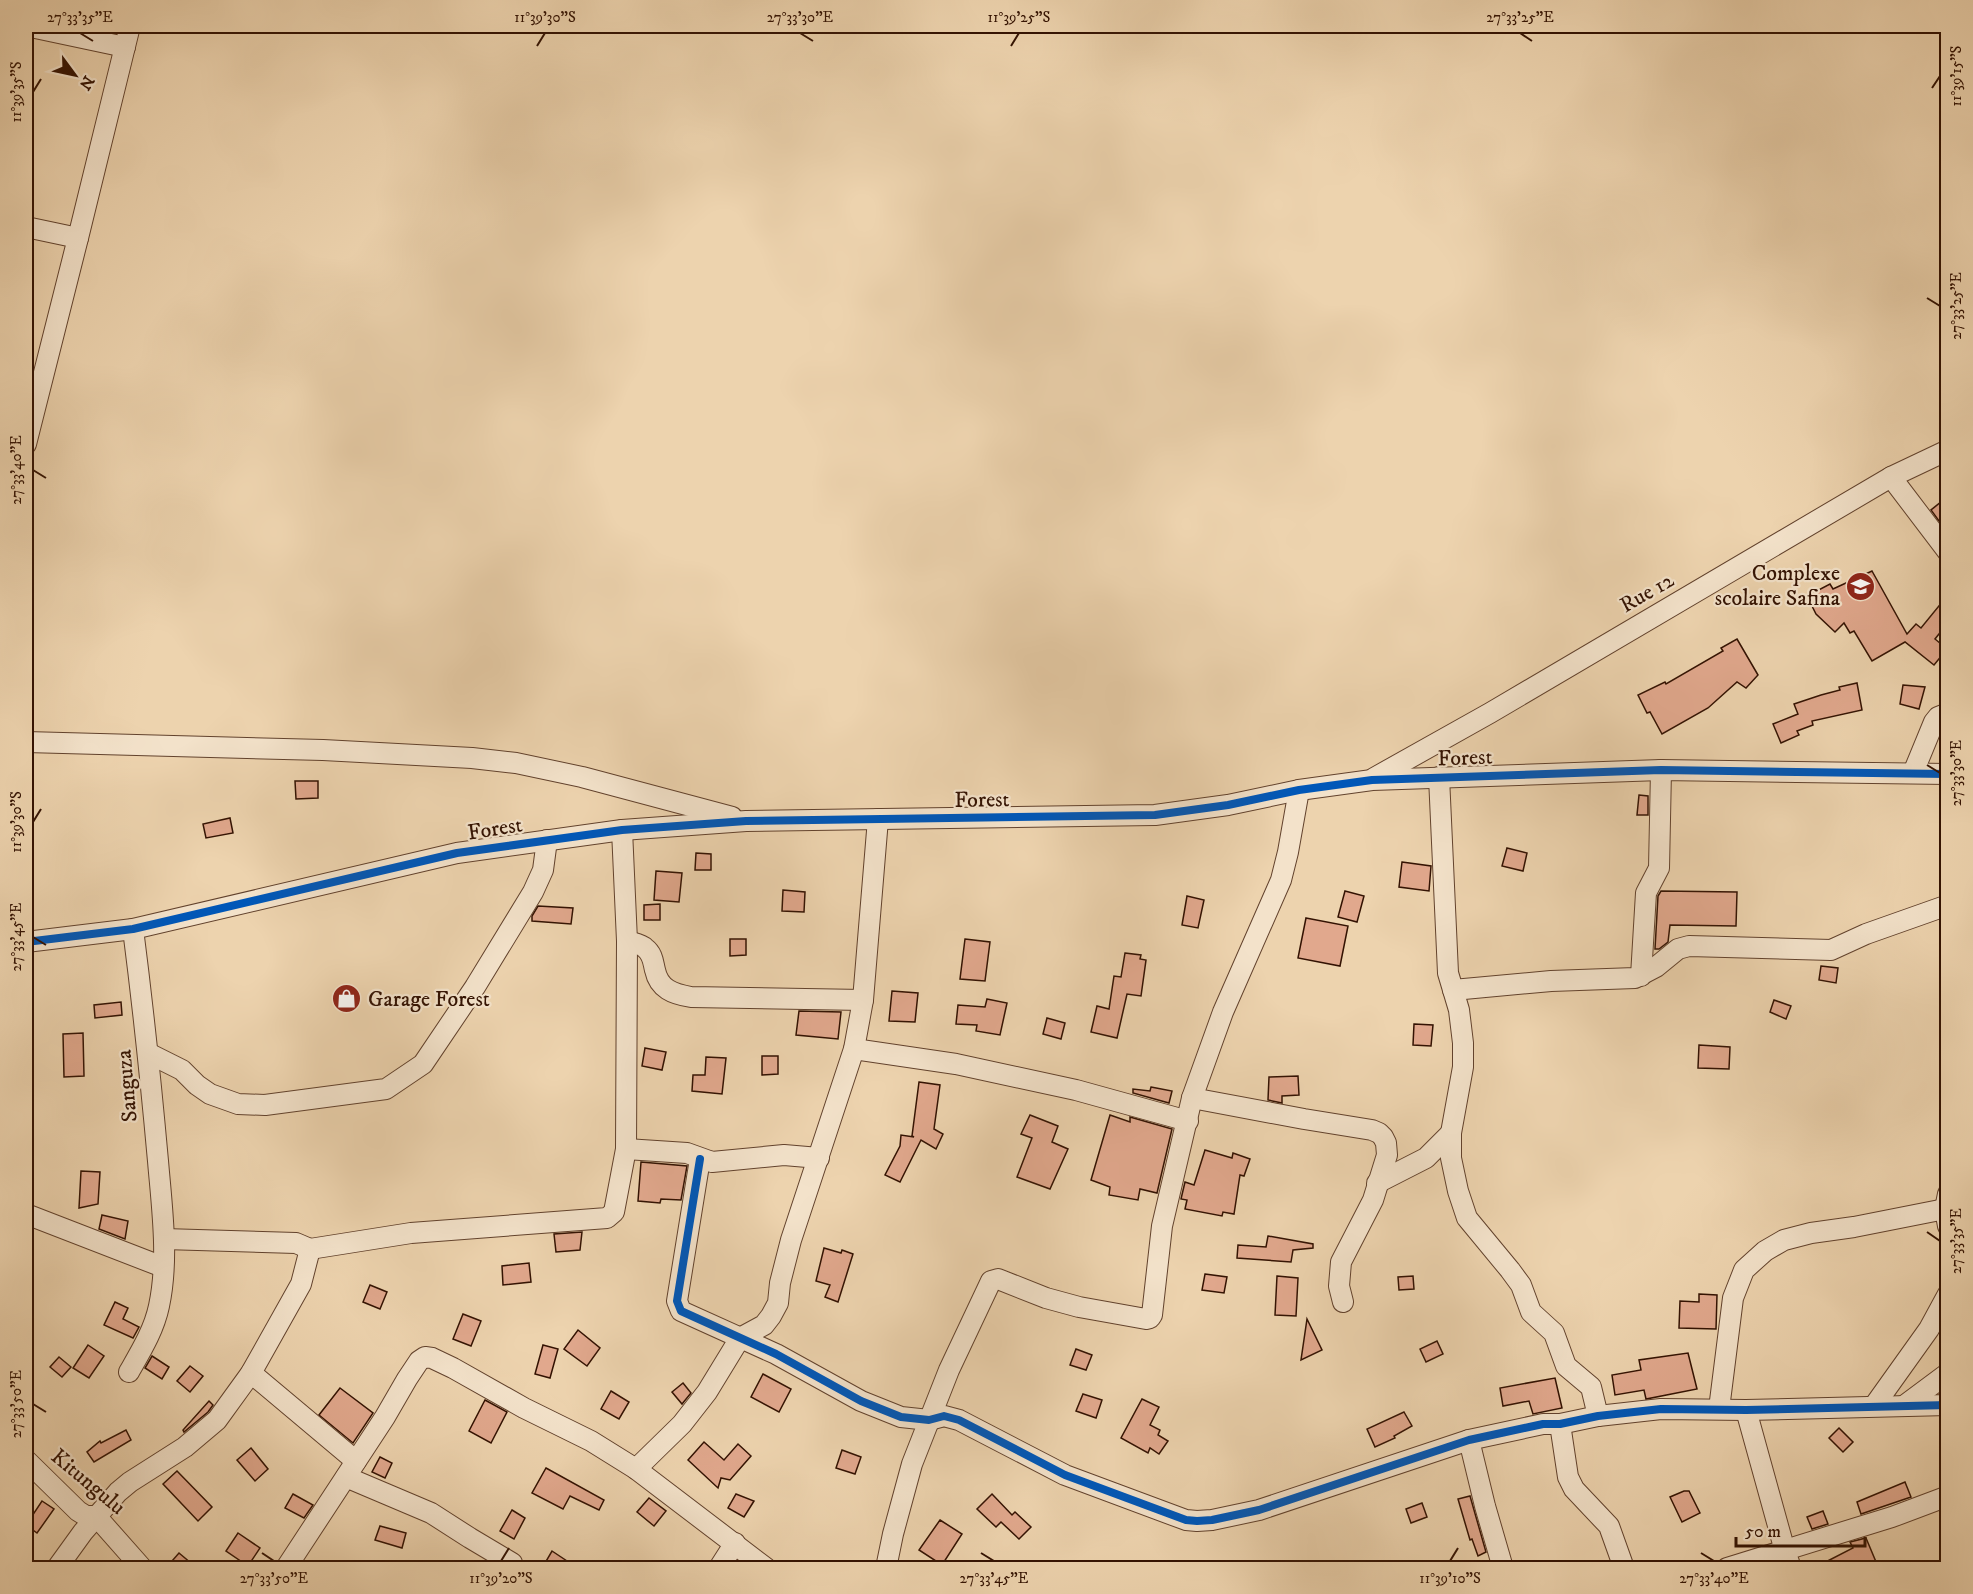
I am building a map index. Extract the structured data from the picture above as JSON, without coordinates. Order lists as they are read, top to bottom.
{
  "streets": {
    "street": [
      "Rue 12",
      "Forest",
      "Sanguza",
      "Kitungulu"
    ]
  },
  "crossings": [
    ["Rue 12", "Forest"],
    ["Forest", "Sanguza"]
  ],
  "places": {
    "school or university": ["Complexe scolaire Safina"],
    "shop": ["Garage Forest"]
  },
  "scale_bar": "50 m",
  "north": "bottom right",
  "coordinates": [
    "27°33'35\"E",
    "11°39'30\"S",
    "27°33'30\"E",
    "11°39'25\"S",
    "27°33'25\"E",
    "11°39'15\"S",
    "11°39'35\"S",
    "27°33'40\"E",
    "27°33'45\"E",
    "27°33'50\"E",
    "11°39'20\"S",
    "11°39'10\"S"
  ]
}
